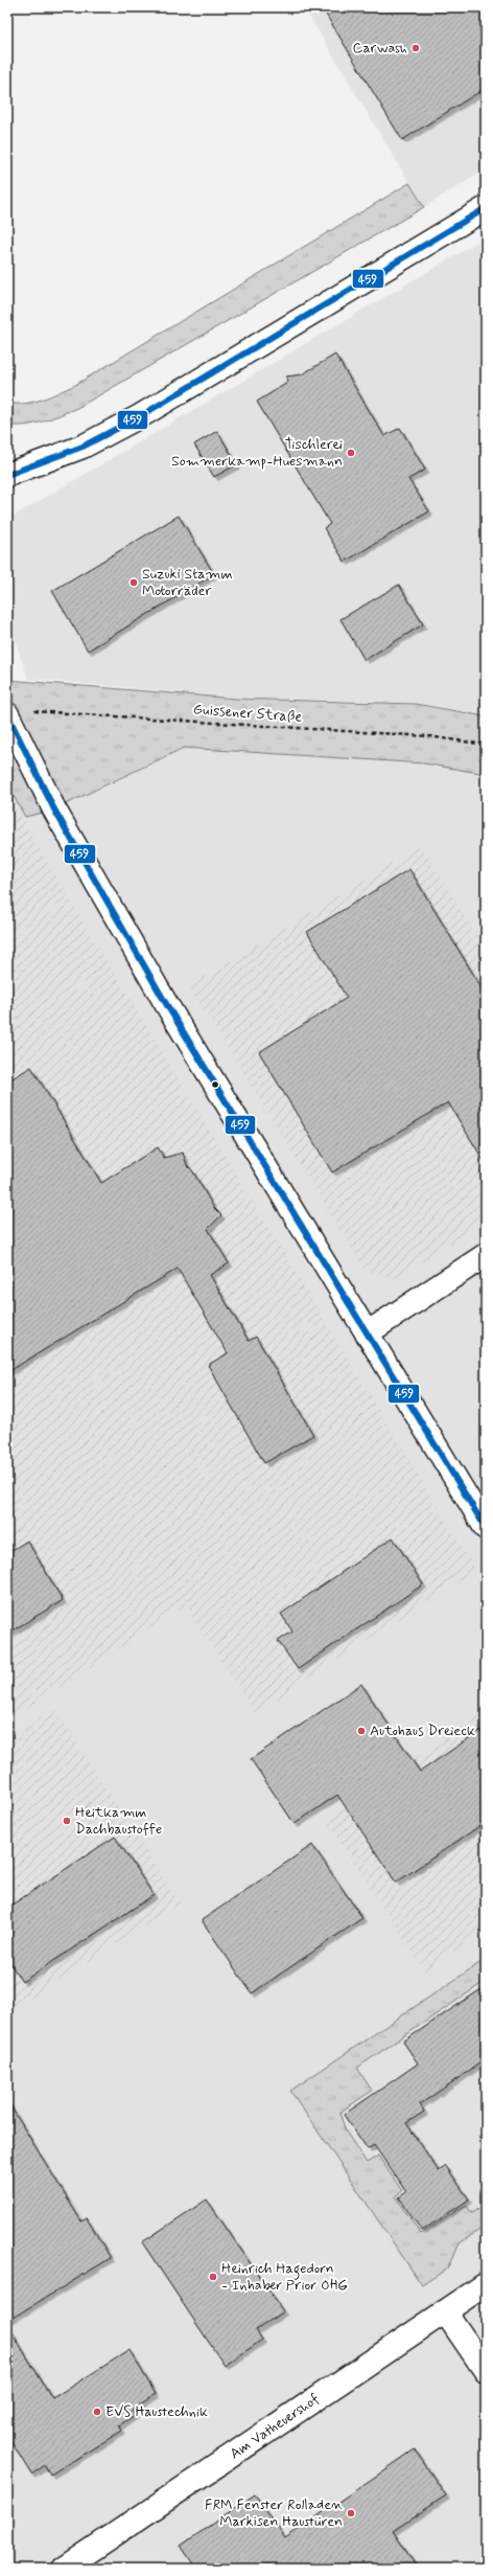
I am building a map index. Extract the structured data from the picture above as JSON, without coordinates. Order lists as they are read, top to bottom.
{
  "streets": {
    "street": ["Am Vatheuershof"],
    "path": ["Guissener Straße"]
  },
  "places": [
    "Carwash",
    "Tischlerei Sommerkamp-Huesmann",
    "Suzuki Stamm Motorräder",
    "Autohaus Dreieck",
    "Heitkamm Dachbaustoffe",
    "Heinrich Hagedorn - Inhaber Prior OHG",
    "EVS Haustechnik",
    "FRM Fenster Rolladen Markisen Haustüren"
  ],
  "lines": ["transit line 459"]
}
